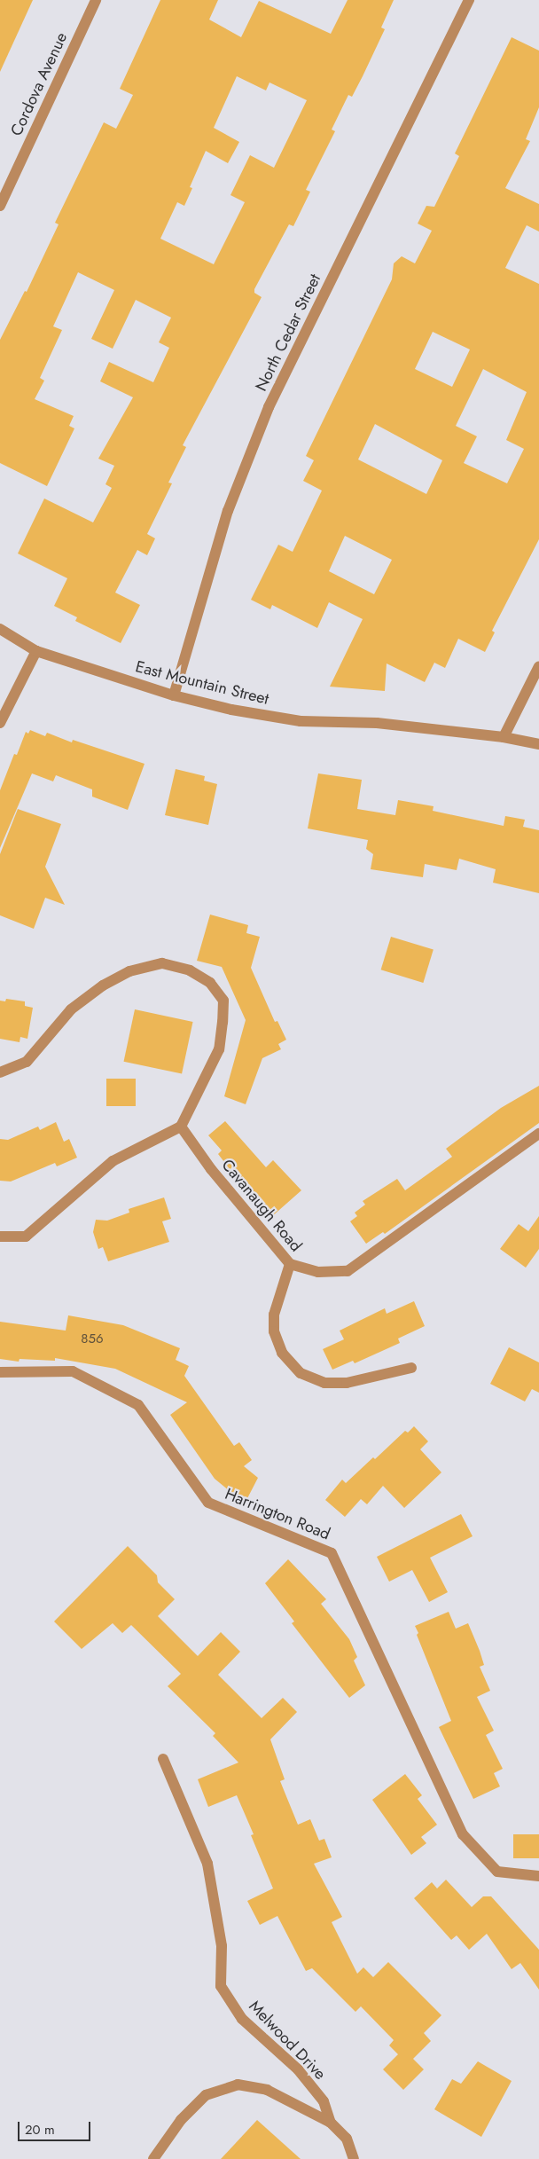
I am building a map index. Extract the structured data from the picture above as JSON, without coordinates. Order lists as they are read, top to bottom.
{
  "streets": {
    "street": [
      "Cordova Avenue",
      "North Cedar Street",
      "East Mountain Street",
      "Cavanaugh Road",
      "Harrington Road",
      "Melwood Drive"
    ]
  },
  "crossings": [
    ["North Cedar Street", "East Mountain Street"]
  ],
  "house_numbers": ["856"],
  "scale_bar": "20 m"
}
